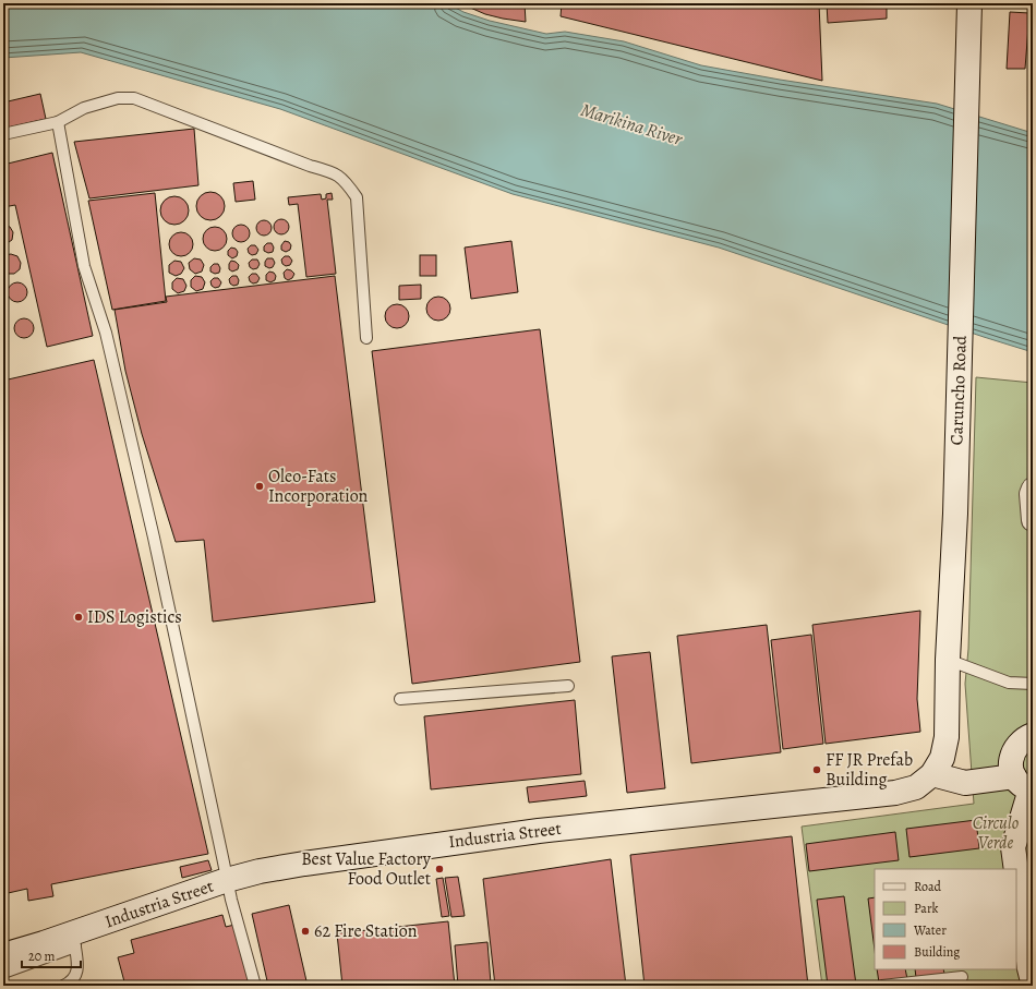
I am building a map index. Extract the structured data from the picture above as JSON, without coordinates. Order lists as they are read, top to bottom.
{
  "streets": {
    "street": ["Caruncho Road", "Industria Street"]
  },
  "crossings": [
    ["Caruncho Road", "Industria Street"]
  ],
  "water": ["Marikina River"],
  "parks": ["Circulo Verde"],
  "places": [
    "Oleo-Fats Incorporation",
    "IDS Logistics",
    "FF JR Prefab Building",
    "Best Value Factory Food Outlet",
    "62 Fire Station"
  ],
  "legend": [
    "Road",
    "Park",
    "Water",
    "Building"
  ],
  "scale_bar": "20 m"
}
